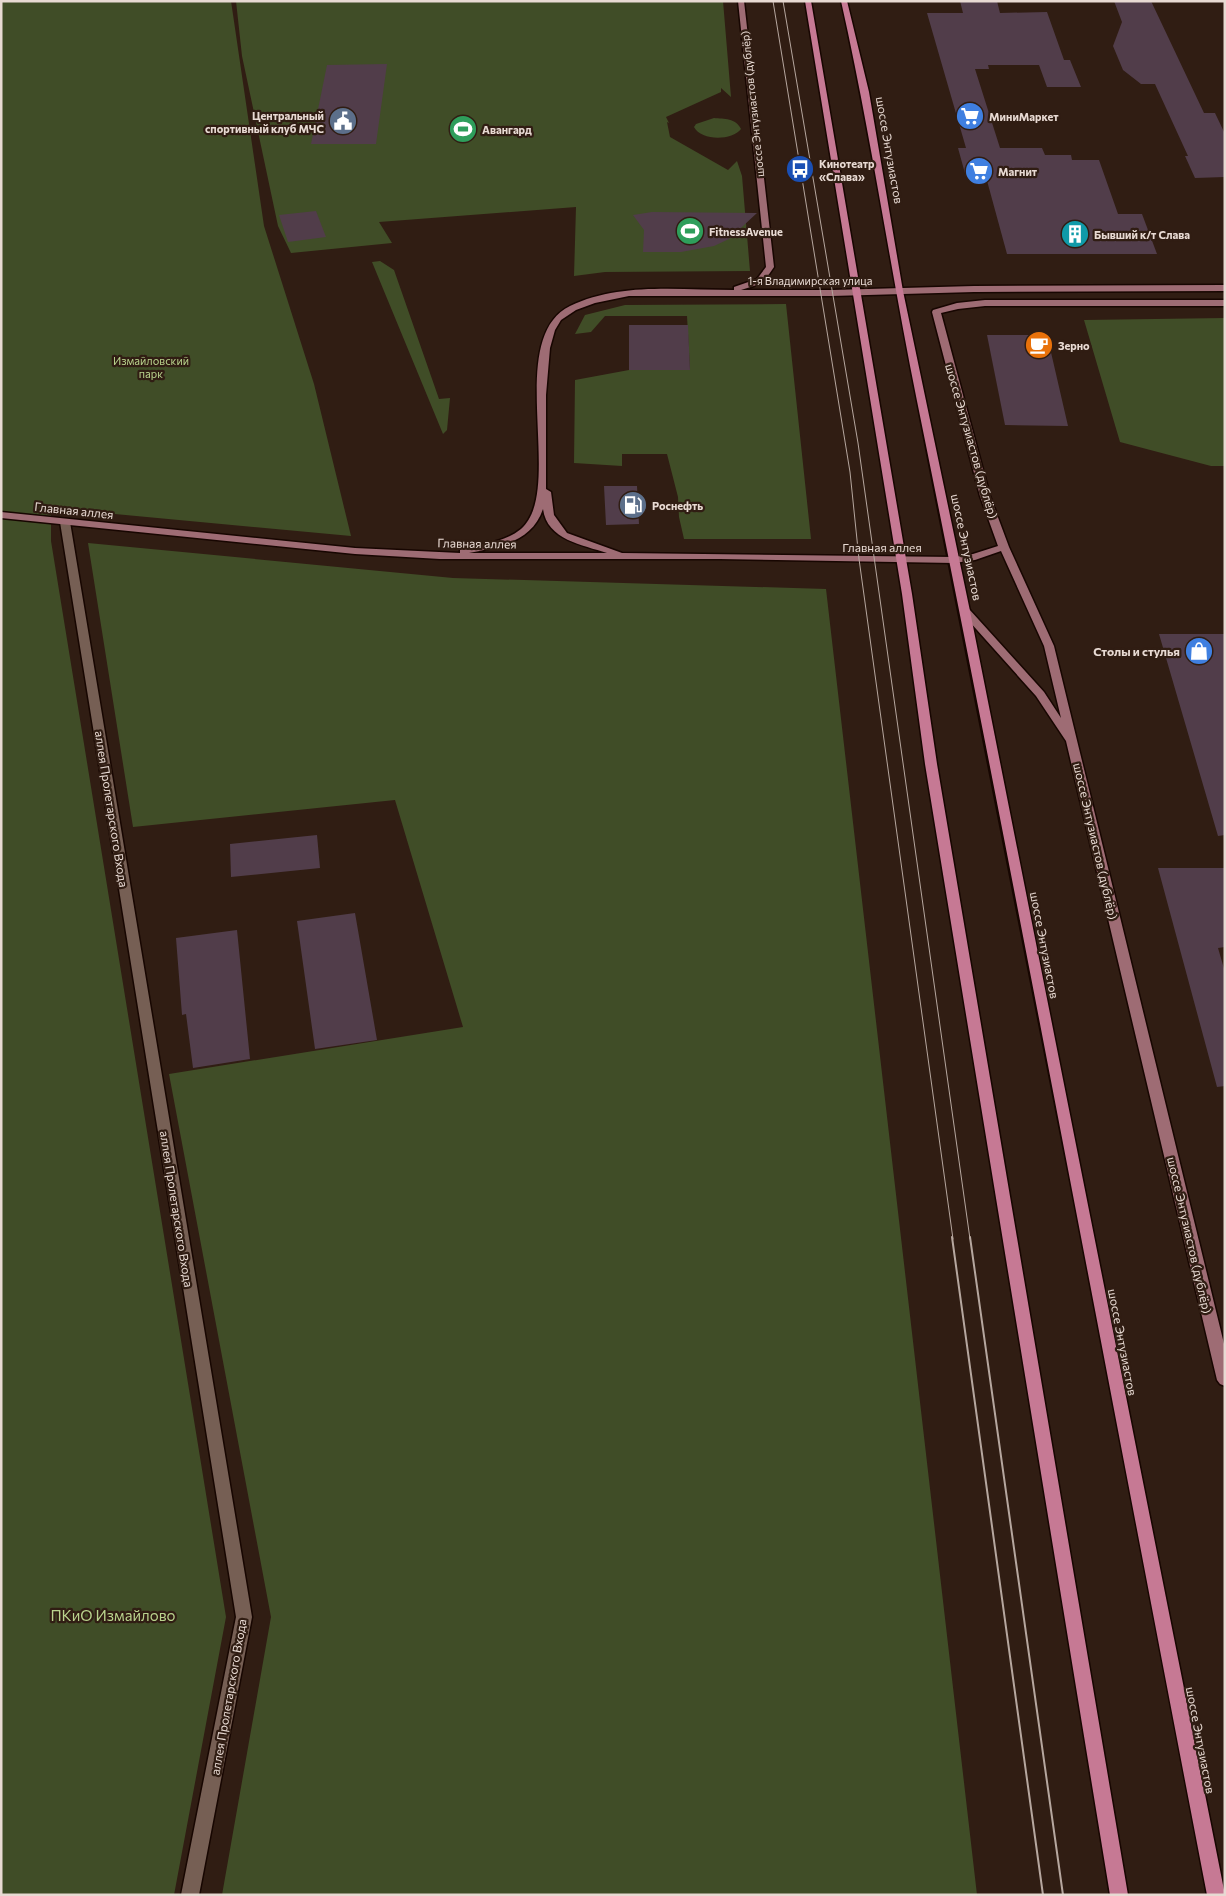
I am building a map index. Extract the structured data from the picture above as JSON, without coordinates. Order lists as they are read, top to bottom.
{
  "streets": {
    "main road": [
      "шоссе Энтузиастов (дублёр)",
      "шоссе Энтузиастов",
      "1-я Владимирская улица",
      "Главная аллея"
    ],
    "street": ["аллея Пролетарского Входа"]
  },
  "crossings": [
    ["шоссе Энтузиастов (дублёр)", "1-я Владимирская улица"],
    ["шоссе Энтузиастов (дублёр)", "Главная аллея"],
    ["шоссе Энтузиастов", "1-я Владимирская улица"],
    ["шоссе Энтузиастов", "Главная аллея"],
    ["1-я Владимирская улица", "Главная аллея"],
    ["Главная аллея", "аллея Пролетарского Входа"]
  ],
  "parks": ["Измайловский парк", "ПКиО Измайлово"],
  "places": {
    "supermarket": ["МиниМаркет", "Магнит"],
    "public building": ["Центральный спортивный клуб МЧС"],
    "sports": ["Авангард", "FitnessAvenue"],
    "bus stop": ["Кинотеатр «Слава»"],
    "building": ["Бывший к/т Слава"],
    "cafe": ["Зерно"],
    "fuel station": ["Роснефть"],
    "shop": ["Столы и стулья"]
  }
}
